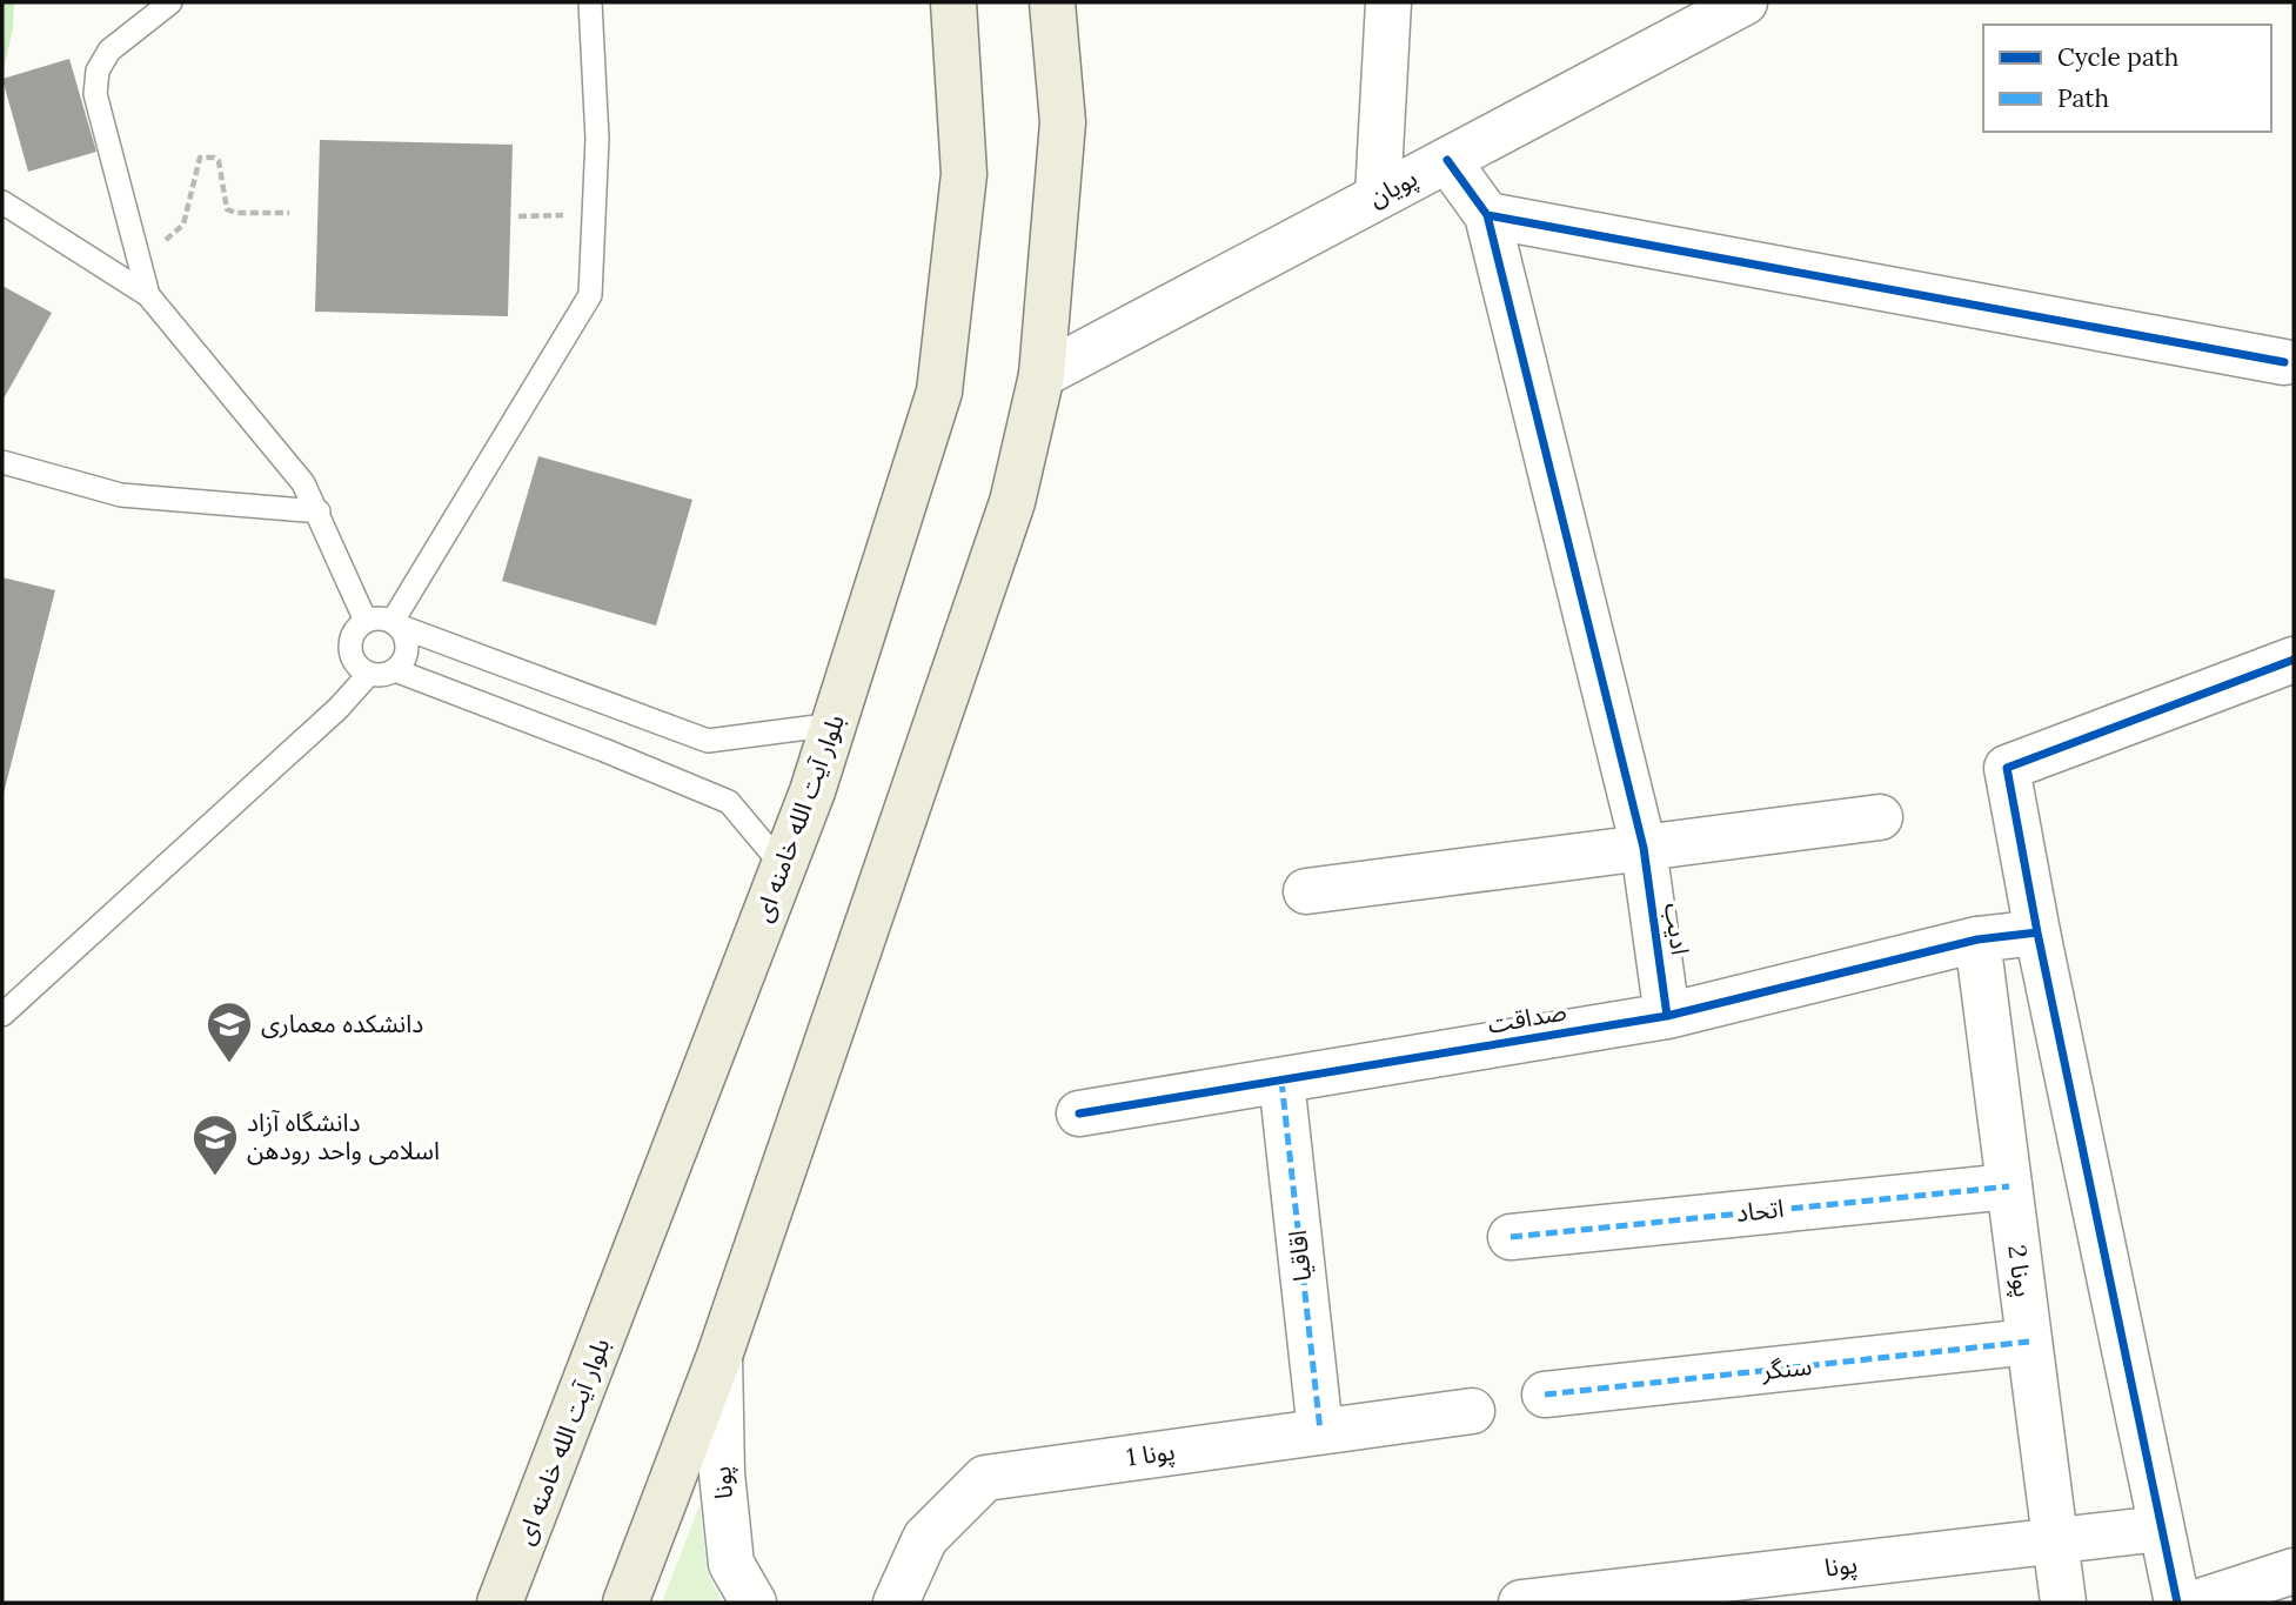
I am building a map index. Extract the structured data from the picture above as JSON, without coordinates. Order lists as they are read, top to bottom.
{
  "streets": {
    "main road": ["بلوار آیت الله خامنه ای"],
    "street": [
      "پویان",
      "ادیب",
      "صداقت",
      "اتحاد",
      "اقاقیا",
      "پونا 2",
      "سنگر",
      "پونا 1",
      "پونا"
    ]
  },
  "crossings": [
    ["ادیب", "صداقت"],
    ["صداقت", "اقاقیا"],
    ["صداقت", "پونا 2"],
    ["اتحاد", "پونا 2"],
    ["اقاقیا", "پونا 1"],
    ["پونا 2", "سنگر"],
    ["پونا 2", "پونا"]
  ],
  "places": {
    "school or university": ["دانشکده معماری", "دانشگاه آزاد اسلامی واحد رودهن"]
  },
  "legend": ["Cycle path", "Path"]
}
